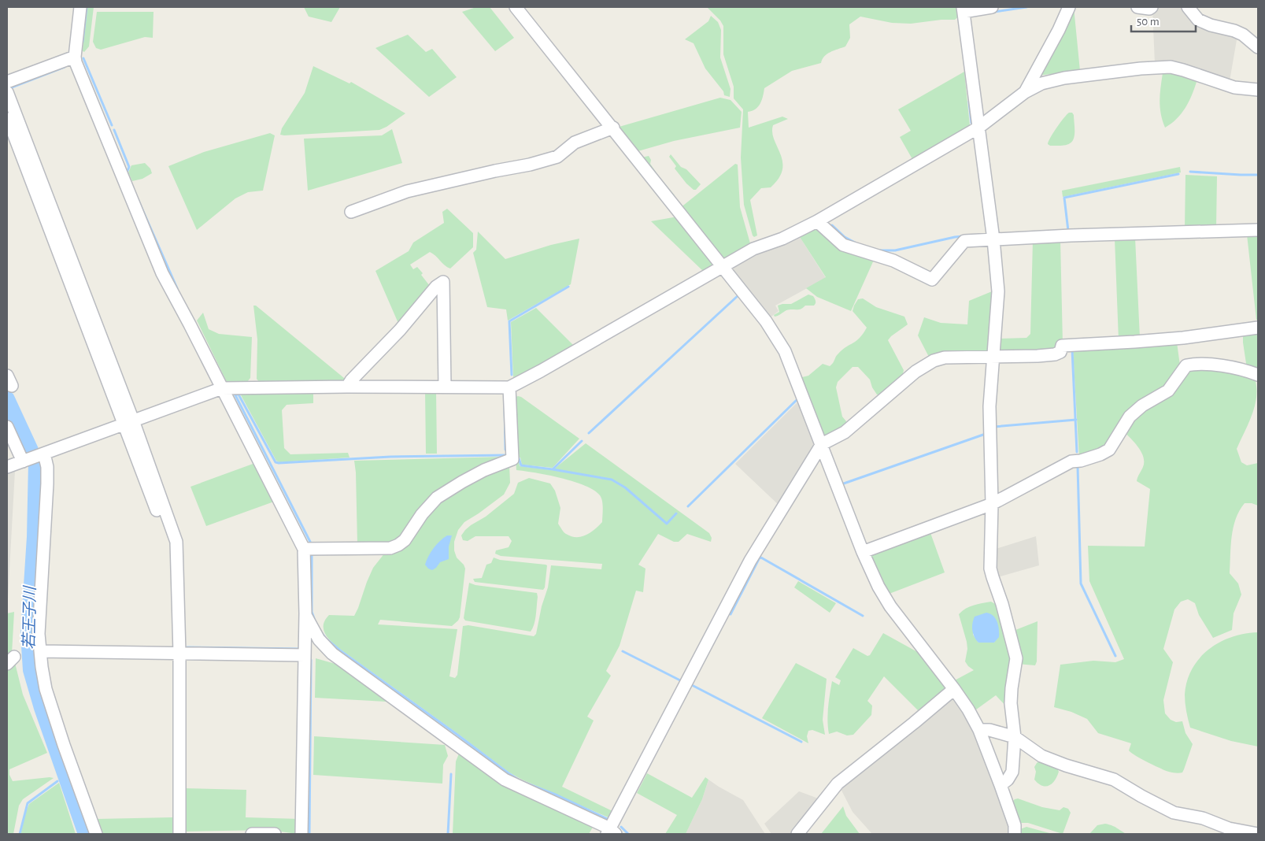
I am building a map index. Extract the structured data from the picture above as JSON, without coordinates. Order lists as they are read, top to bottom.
{
  "water": ["若王子川"],
  "scale_bar": "50 m"
}
